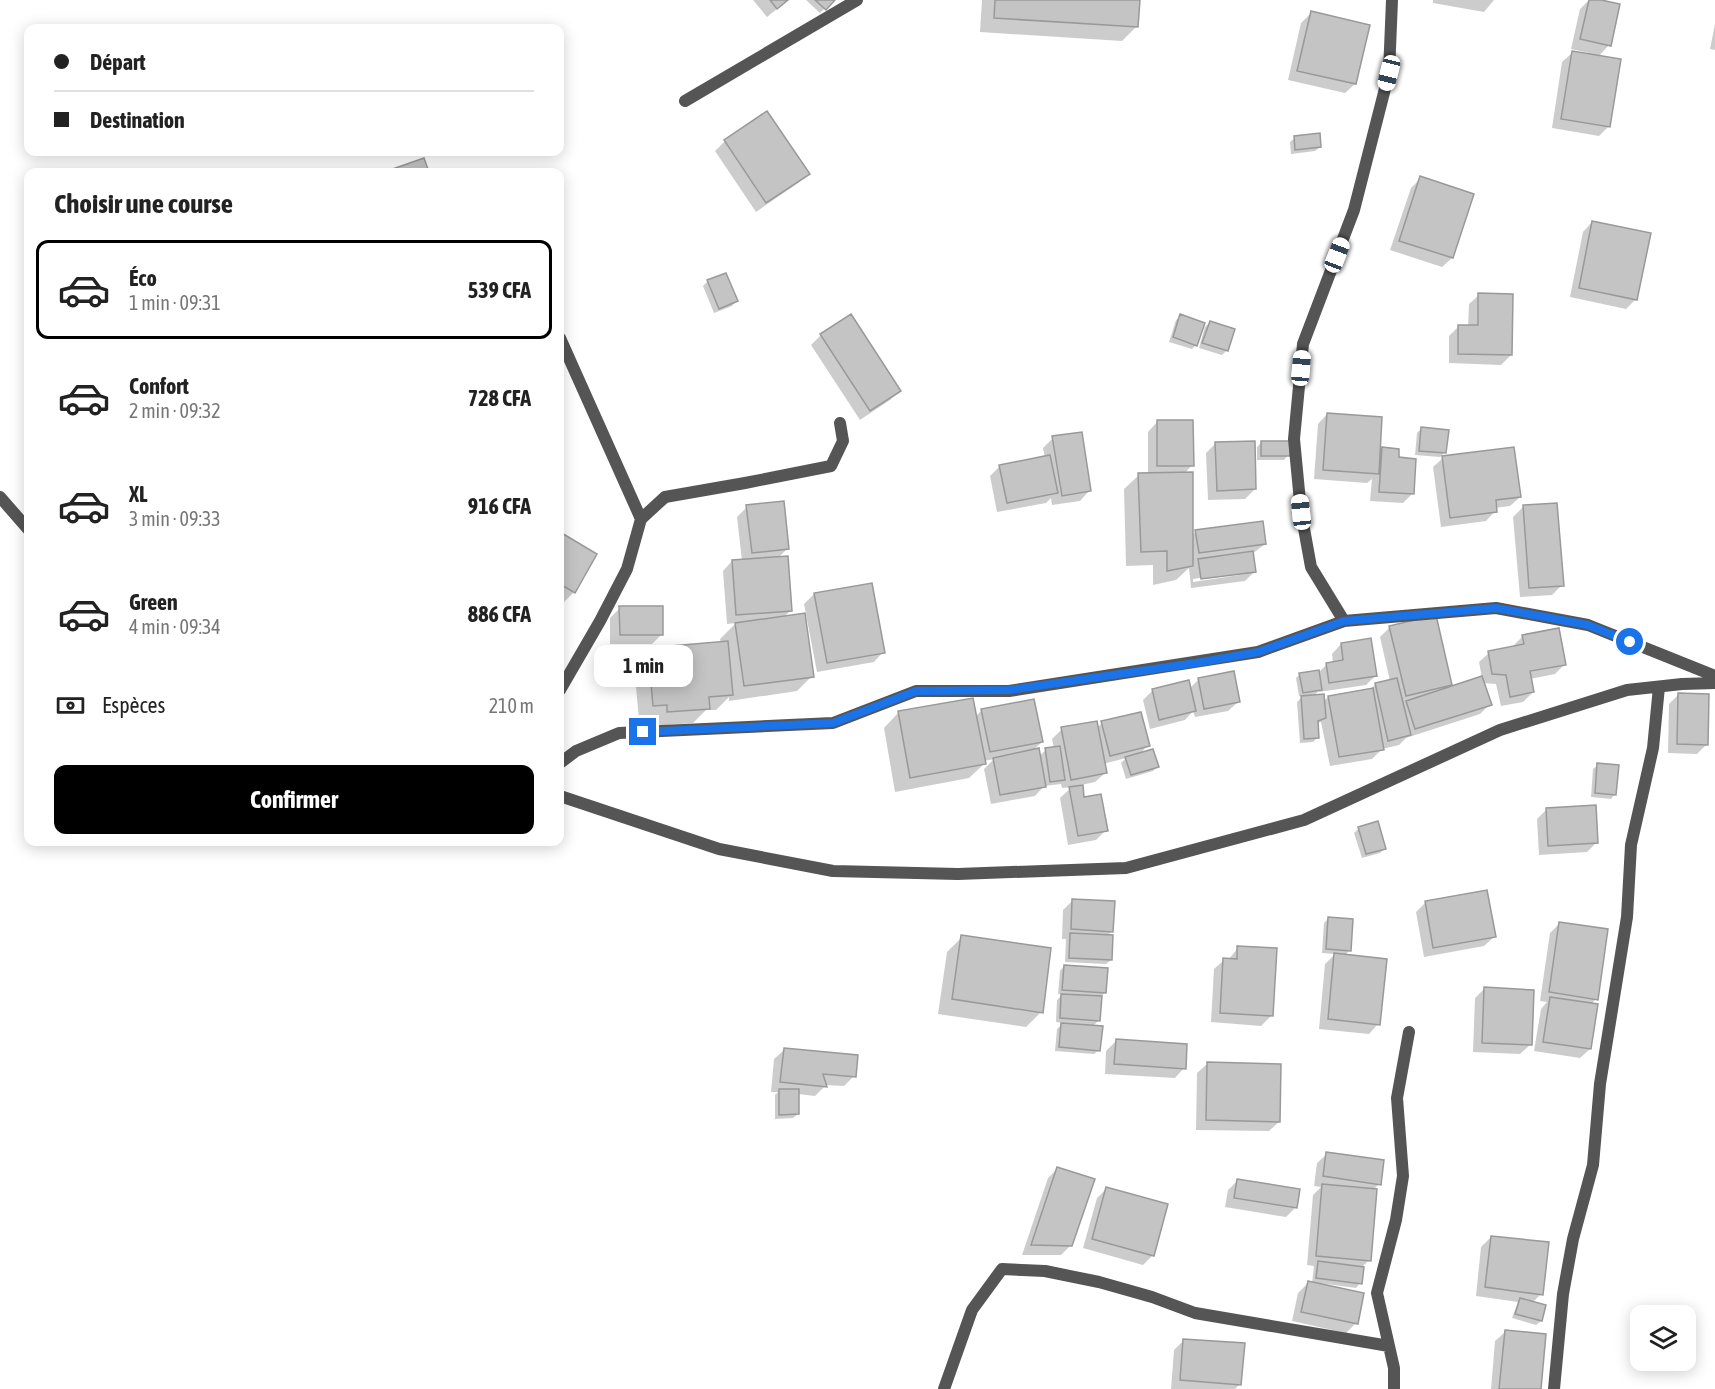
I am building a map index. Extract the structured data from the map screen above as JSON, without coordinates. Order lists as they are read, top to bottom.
{
  "page": {
    "banner": ["Départ", "Destination"],
    "heading": "Choisir une course",
    "list": [
      {
        "name": "Éco",
        "note": "1 min · 09:31",
        "value": "539 CFA"
      },
      {
        "name": "Confort",
        "note": "2 min · 09:32",
        "value": "728 CFA"
      },
      {
        "name": "XL",
        "note": "3 min · 09:33",
        "value": "916 CFA"
      },
      {
        "name": "Green",
        "note": "4 min · 09:34",
        "value": "886 CFA"
      }
    ],
    "bubble": "1 min",
    "pay": ["Espèces", "210 m"],
    "buttons": "Confirmer"
  }
}
